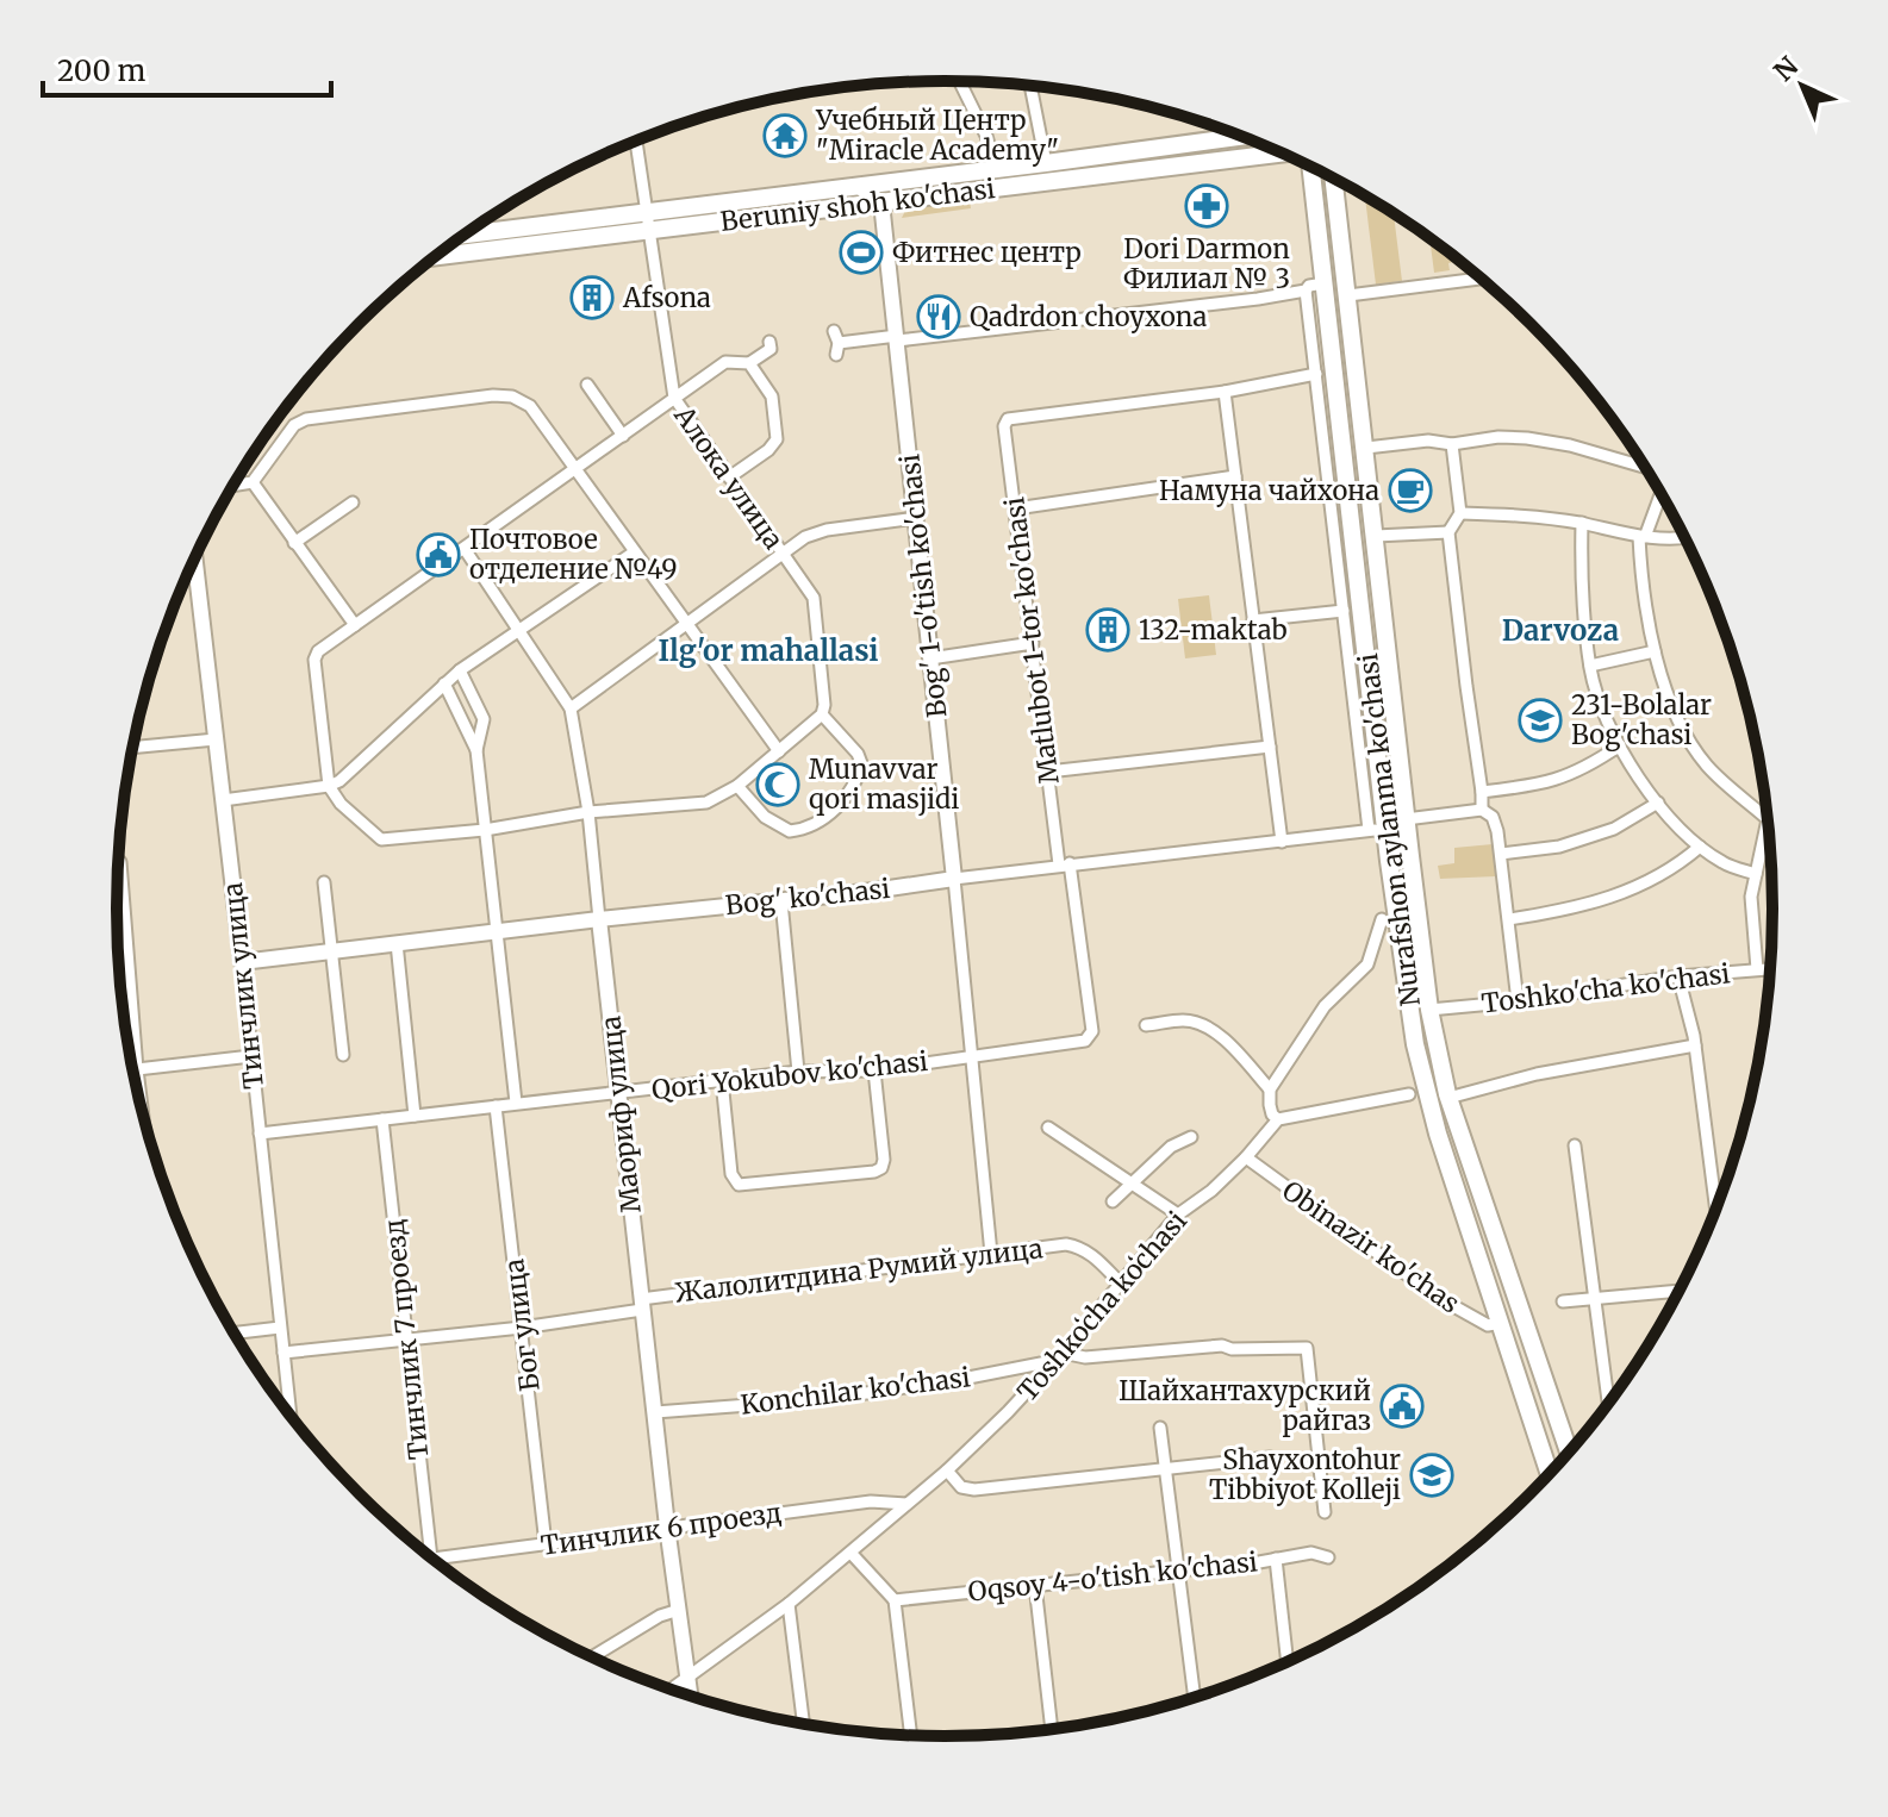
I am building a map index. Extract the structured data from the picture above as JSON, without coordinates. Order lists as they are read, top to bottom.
{
  "streets": {
    "main road": ["Beruniy shoh ko'chasi", "Nurafshon aylanma ko'chasi"],
    "street": [
      "Алока улица",
      "Bog' 1-o'tish ko'chasi",
      "Matlubot 1-tor ko'chasi",
      "Bog' ko'chasi",
      "Тинчлик улица",
      "Toshko'cha ko'chasi",
      "Qori Yokubov ko'chasi",
      "Маориф улица",
      "Obinazir ko'chas",
      "Жалолитдина Румий улица",
      "Toshkoʻcha koʻchasi",
      "Бог улица",
      "Тинчлик 7 проезд",
      "Konchilar ko'chasi",
      "Тинчлик 6 проезд",
      "Oqsoy 4-o'tish ko'chasi"
    ]
  },
  "crossings": [
    ["Beruniy shoh ko'chasi", "Алока улица"],
    ["Beruniy shoh ko'chasi", "Bog' 1-o'tish ko'chasi"],
    ["Bog' 1-o'tish ko'chasi", "Bog' ko'chasi"],
    ["Bog' 1-o'tish ko'chasi", "Qori Yokubov ko'chasi"],
    ["Bog' 1-o'tish ko'chasi", "Жалолитдина Румий улица"],
    ["Matlubot 1-tor ko'chasi", "Bog' ko'chasi"],
    ["Matlubot 1-tor ko'chasi", "Qori Yokubov ko'chasi"],
    ["Nurafshon aylanma ko'chasi", "Toshko'cha ko'chasi"],
    ["Nurafshon aylanma ko'chasi", "Obinazir ko'chas"],
    ["Bog' ko'chasi", "Тинчлик улица"],
    ["Bog' ko'chasi", "Маориф улица"],
    ["Тинчлик улица", "Qori Yokubov ko'chasi"],
    ["Тинчлик улица", "Жалолитдина Румий улица"],
    ["Qori Yokubov ko'chasi", "Маориф улица"],
    ["Qori Yokubov ko'chasi", "Бог улица"],
    ["Qori Yokubov ko'chasi", "Тинчлик 7 проезд"],
    ["Маориф улица", "Жалолитдина Румий улица"],
    ["Маориф улица", "Toshkoʻcha koʻchasi"],
    ["Маориф улица", "Konchilar ko'chasi"],
    ["Маориф улица", "Тинчлик 6 проезд"],
    ["Obinazir ko'chas", "Toshkoʻcha koʻchasi"],
    ["Жалолитдина Румий улица", "Toshkoʻcha koʻchasi"],
    ["Жалолитдина Румий улица", "Бог улица"],
    ["Жалолитдина Румий улица", "Тинчлик 7 проезд"],
    ["Toshkoʻcha koʻchasi", "Konchilar ko'chasi"],
    ["Toshkoʻcha koʻchasi", "Тинчлик 6 проезд"],
    ["Бог улица", "Тинчлик 6 проезд"],
    ["Тинчлик 7 проезд", "Тинчлик 6 проезд"]
  ],
  "districts": ["Darvoza", "Ilg'or mahallasi"],
  "places": {
    "temple": ["Учебный Центр \"Miracle Academy\""],
    "pharmacy": ["Dori Darmon Филиал № 3"],
    "sports": ["Фитнес центр"],
    "building": ["Afsona", "132-maktab"],
    "restaurant": ["Qadrdon choyxona"],
    "cafe": ["Намуна чайхона"],
    "public building": ["Почтовое отделение №49", "Шайхантахурский райгаз"],
    "school or university": ["231-Bolalar Bog'chasi", "Shayxontohur Tibbiyot Kolleji"],
    "mosque": ["Munavvar qori masjidi"]
  },
  "scale_bar": "200 m",
  "north": "top left"
}
